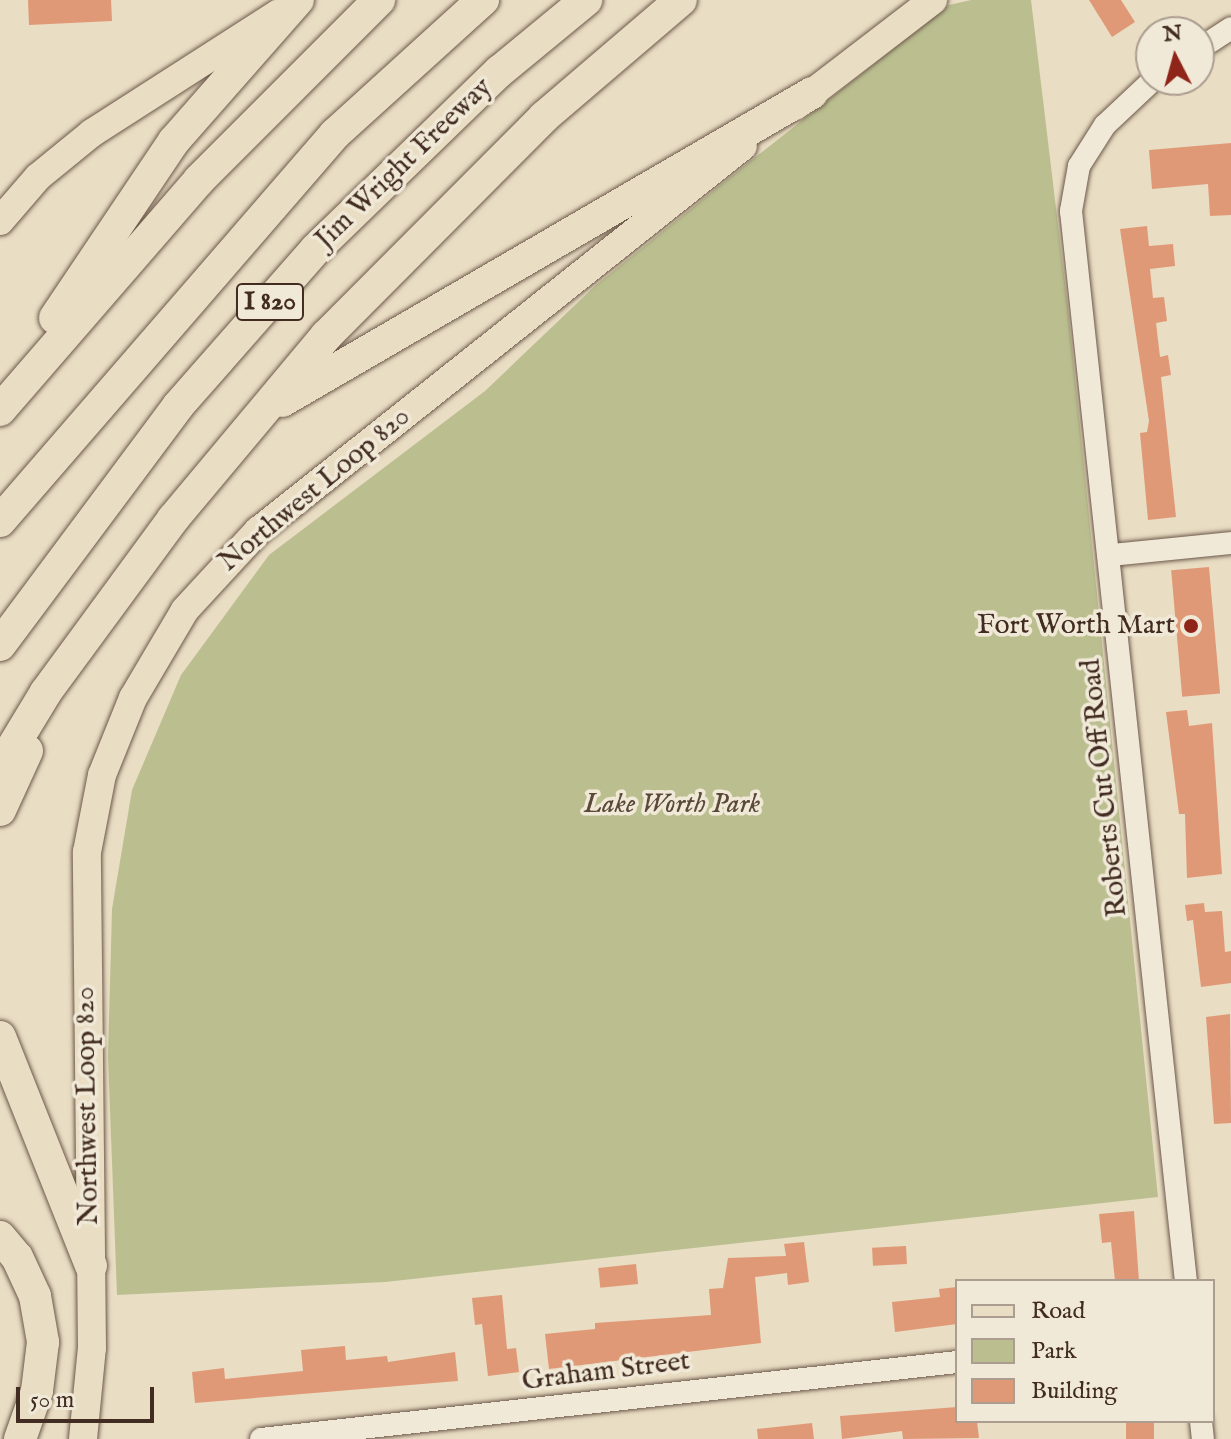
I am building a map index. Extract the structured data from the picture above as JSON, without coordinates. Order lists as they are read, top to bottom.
{
  "streets": {
    "highway": ["Jim Wright Freeway", "I 820"],
    "main road": ["Northwest Loop 820"],
    "street": ["Roberts Cut Off Road", "Graham Street"]
  },
  "parks": ["Lake Worth Park"],
  "places": ["Fort Worth Mart"],
  "legend": ["Road", "Park", "Building"],
  "scale_bar": "50 m",
  "north": "top"
}
